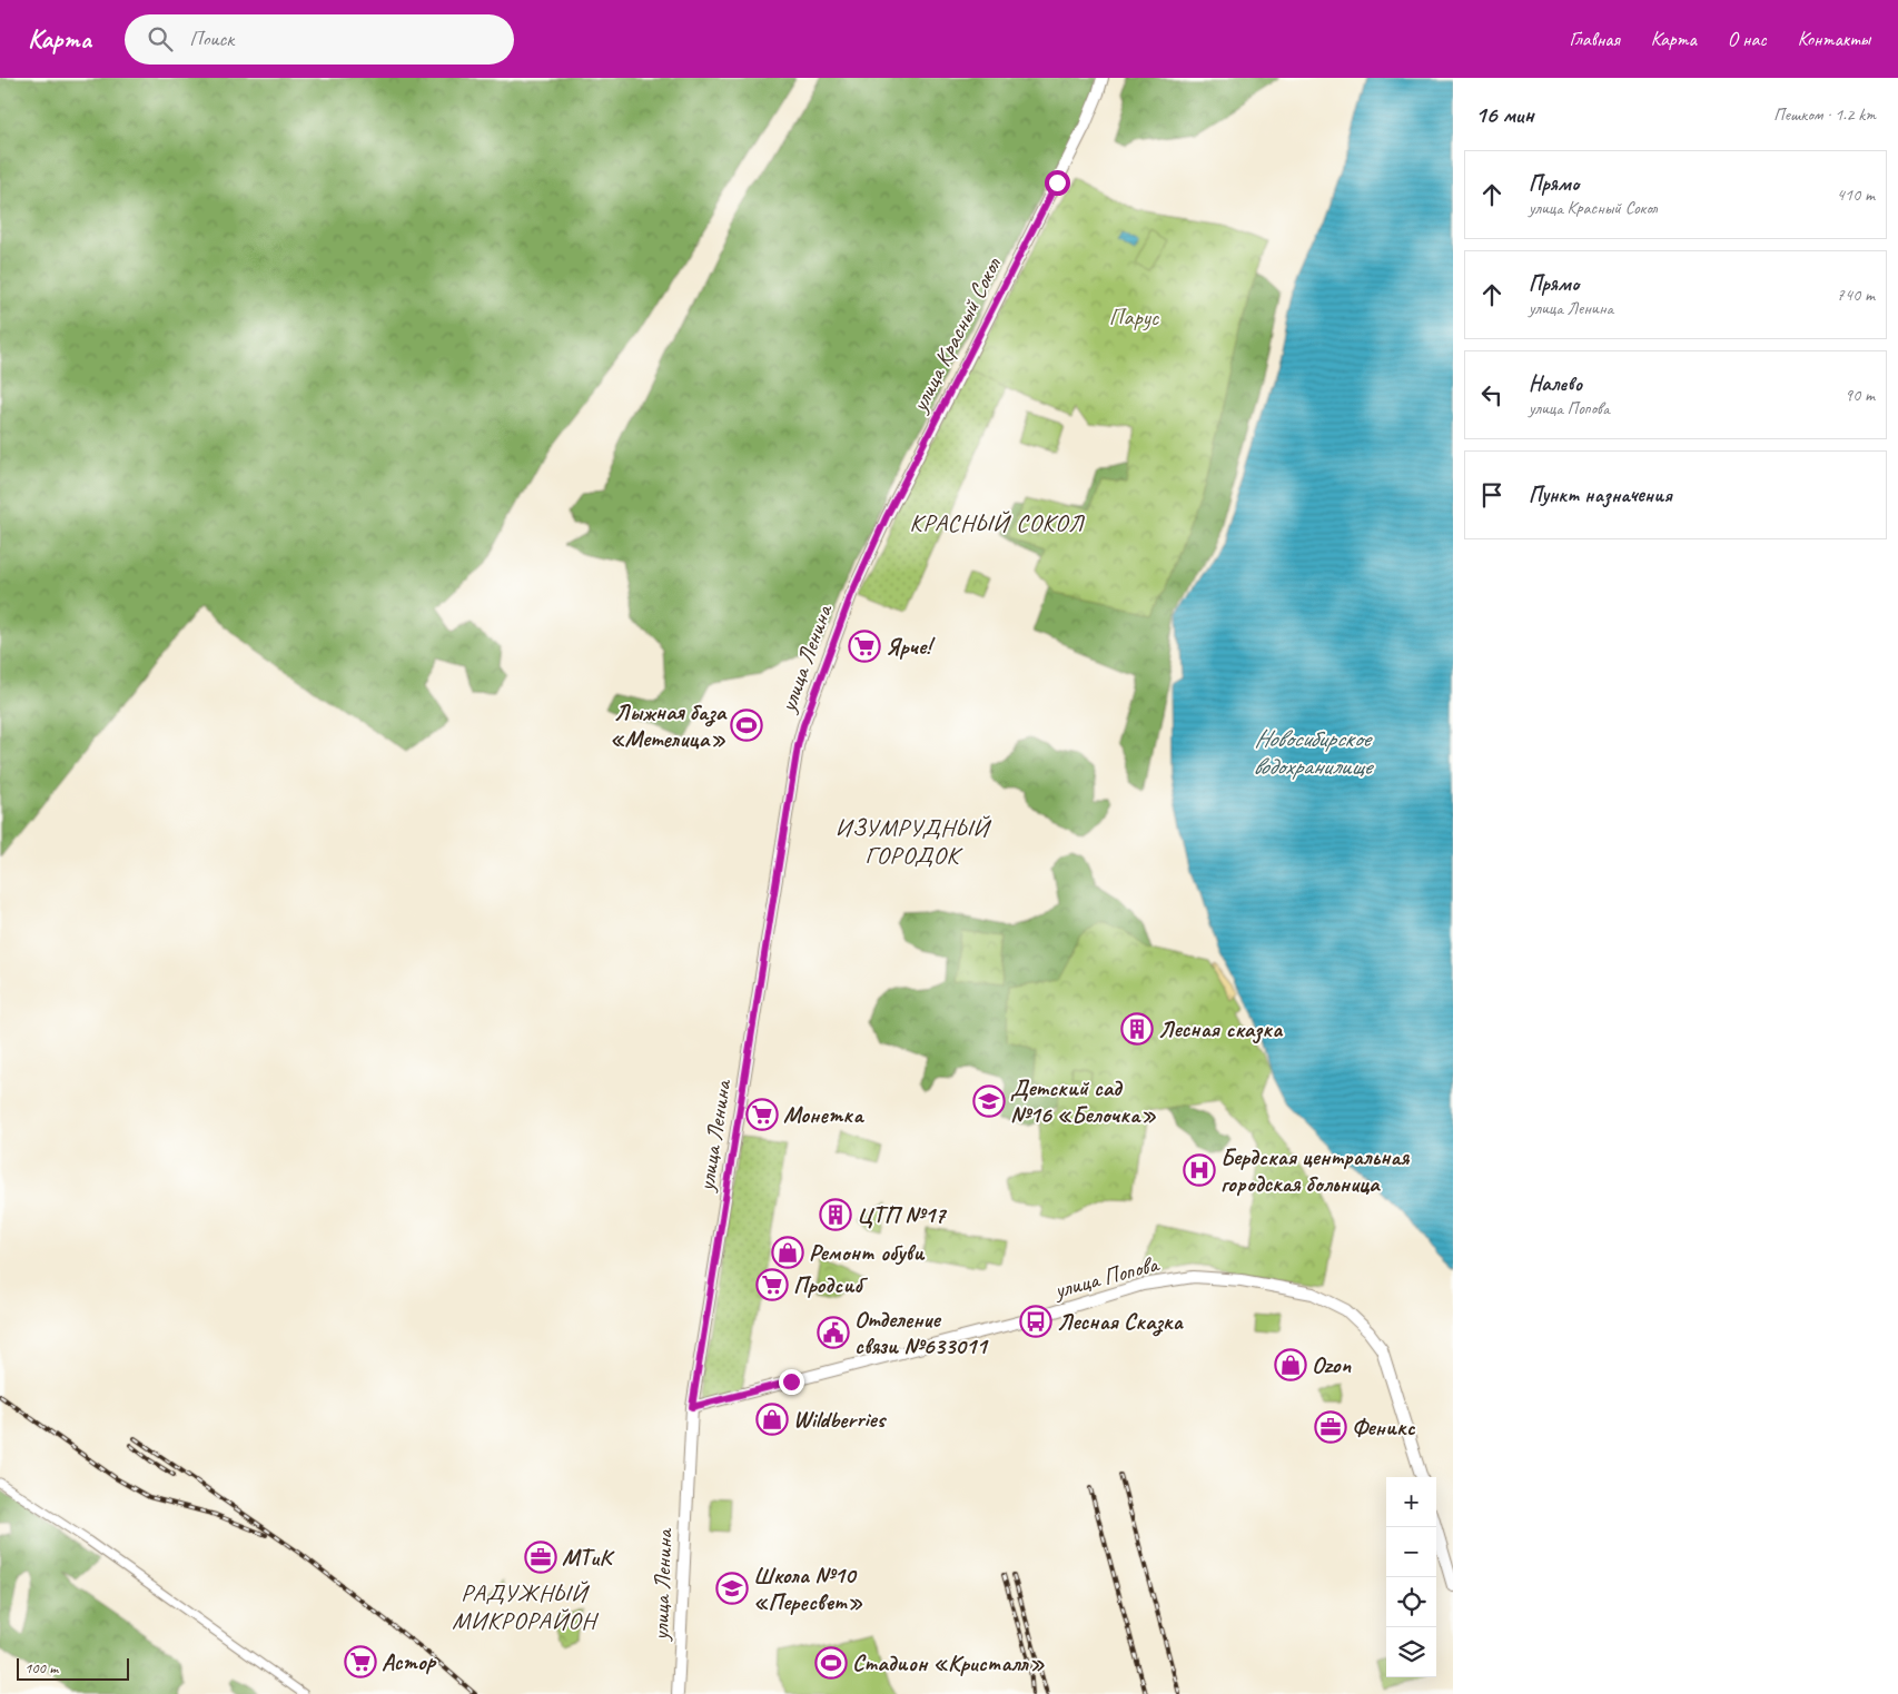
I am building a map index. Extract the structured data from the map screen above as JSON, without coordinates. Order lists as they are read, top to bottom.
{
  "streets": {
    "street": ["улица Красный Сокол", "улица Ленина", "улица Попова"]
  },
  "crossings": [
    ["улица Красный Сокол", "улица Ленина"],
    ["улица Ленина", "улица Попова"]
  ],
  "districts": ["КРАСНЫЙ СОКОЛ", "ИЗУМРУДНЫЙ ГОРОДОК", "РАДУЖНЫЙ МИКРОРАЙОН"],
  "water": ["Новосибирское водохранилище"],
  "parks": ["Парус"],
  "places": {
    "supermarket": [
      "Ярче!",
      "Монетка",
      "Продсиб",
      "Астор"
    ],
    "sports": ["Лыжная база «Метелица»", "Стадион «Кристалл»"],
    "building": ["Лесная сказка", "ЦТП №17"],
    "school or university": ["Детский сад №16 «Белочка»", "Школа №10 «Пересвет»"],
    "hospital": ["Бердская центральная городская больница"],
    "shop": ["Ремонт обуви", "Ozon", "Wildberries"],
    "bus stop": ["Лесная Сказка"],
    "public building": ["Отделение связи №633011"],
    "office": ["Феникс", "МТиК"]
  },
  "scale_bar": "100 m",
  "page": {
    "header": "Карта",
    "search": "Поиск",
    "nav": [
      "Главная",
      "Карта",
      "О нас",
      "Контакты"
    ],
    "heading": ["16 мин", "Пешком · 1.2 km"],
    "list": [
      ["Прямо", "улица Красный Сокол", "410 m"],
      ["Прямо", "улица Ленина", "740 m"],
      ["Налево", "улица Попова", "90 m"],
      "Пункт назначения"
    ],
    "map_buttons": ["+", "−"],
    "scale": "100 m"
  }
}
